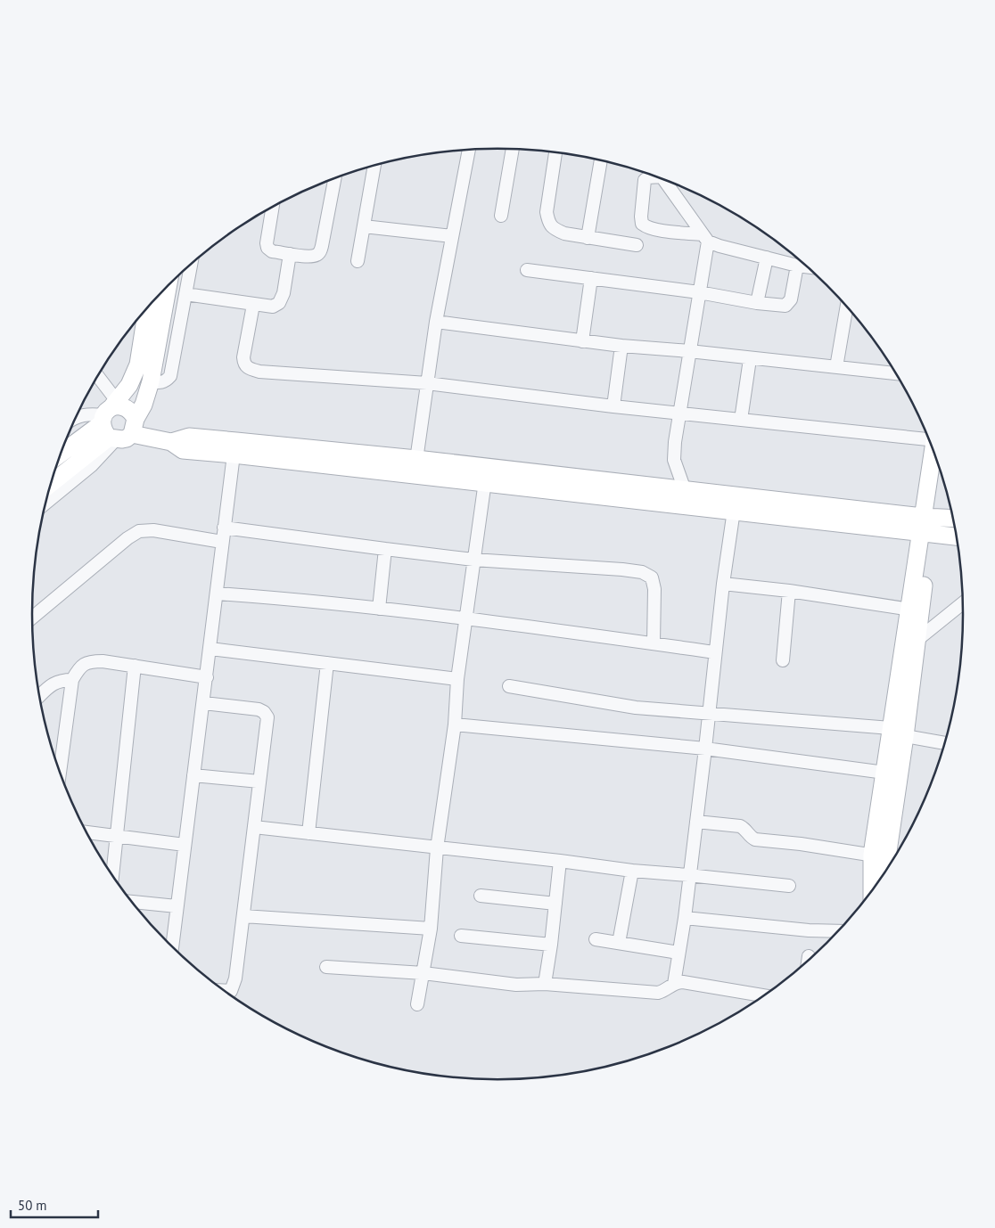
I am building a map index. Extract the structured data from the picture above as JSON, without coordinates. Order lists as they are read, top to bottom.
{
  "scale_bar": "50 m"
}
